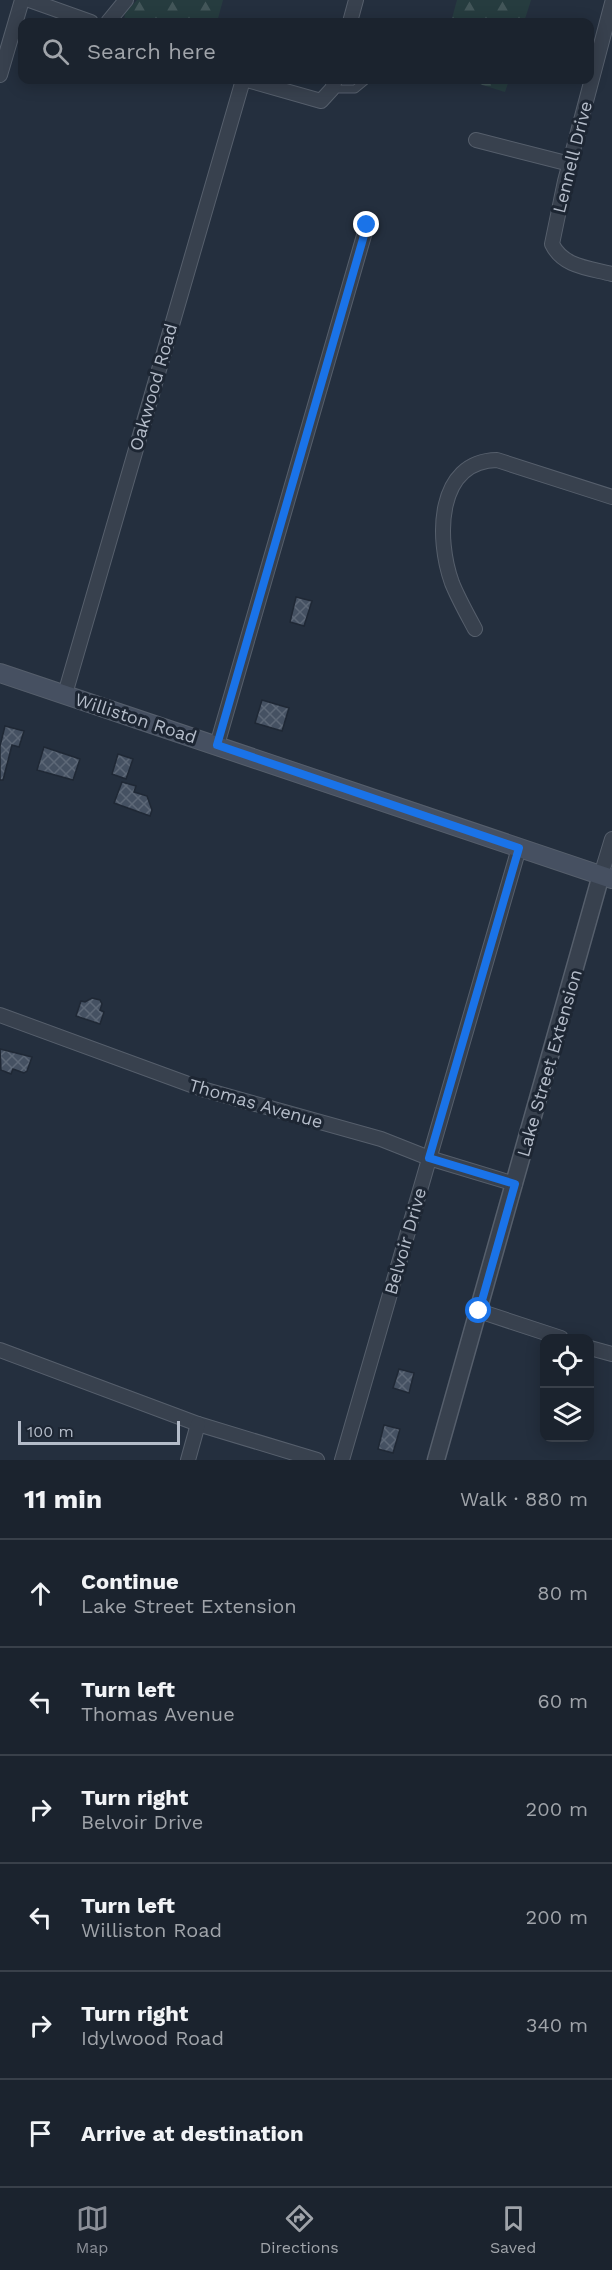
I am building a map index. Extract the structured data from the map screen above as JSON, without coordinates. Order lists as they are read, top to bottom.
{
  "streets": {
    "main road": ["Williston Road"],
    "street": [
      "Lennell Drive",
      "Oakwood Road",
      "Lake Street Extension",
      "Thomas Avenue",
      "Belvoir Drive"
    ]
  },
  "crossings": [
    ["Oakwood Road", "Williston Road"],
    ["Williston Road", "Lake Street Extension"],
    ["Williston Road", "Belvoir Drive"],
    ["Lake Street Extension", "Thomas Avenue"],
    ["Thomas Avenue", "Belvoir Drive"]
  ],
  "scale_bar": "100 m",
  "page": {
    "search": "Search here",
    "scale": "100 m",
    "heading": ["11 min", "Walk · 880 m"],
    "list": [
      ["Continue", "Lake Street Extension", "80 m"],
      ["Turn left", "Thomas Avenue", "60 m"],
      ["Turn right", "Belvoir Drive", "200 m"],
      ["Turn left", "Williston Road", "200 m"],
      ["Turn right", "Idylwood Road", "340 m"],
      "Arrive at destination"
    ],
    "nav": ["Map", "Directions", "Saved"]
  }
}
